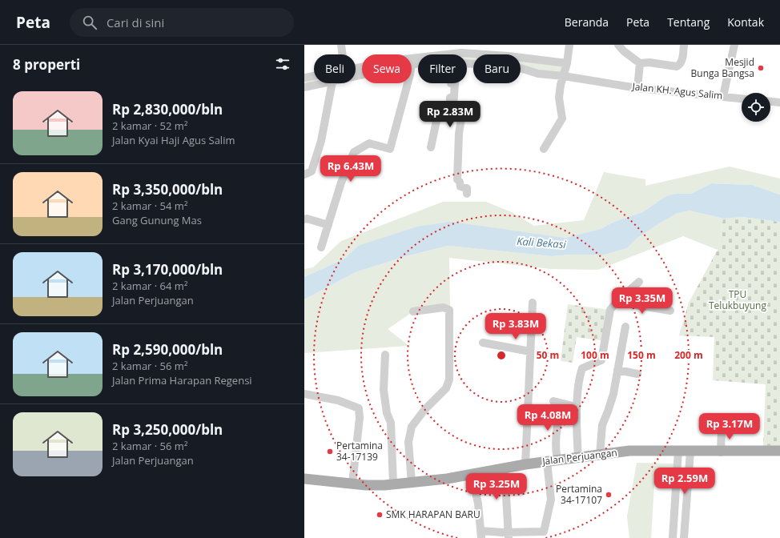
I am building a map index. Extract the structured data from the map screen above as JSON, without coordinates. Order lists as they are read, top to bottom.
{
  "streets": {
    "main road": ["Jalan Perjuangan"],
    "street": ["Jalan KH. Agus Salim"]
  },
  "water": ["Kali Bekasi"],
  "parks": ["TPU Telukbuyung"],
  "places": [
    "Mesjid Bunga Bangsa",
    "Pertamina 34-17139",
    "Pertamina 34-17107",
    "SMK HARAPAN BARU"
  ],
  "page": {
    "header": "Peta",
    "search": "Cari di sini",
    "nav": [
      "Beranda",
      "Peta",
      "Tentang",
      "Kontak"
    ],
    "heading": "8 properti",
    "chip": [
      "Beli",
      "Sewa",
      "Filter",
      "Baru"
    ],
    "list": [
      {
        "name": "Rp 2,830,000/bln",
        "note": "2 kamar · 52 m² · Jalan Kyai Haji Agus Salim"
      },
      {
        "name": "Rp 3,350,000/bln",
        "note": "2 kamar · 54 m² · Gang Gunung Mas"
      },
      {
        "name": "Rp 3,170,000/bln",
        "note": "2 kamar · 64 m² · Jalan Perjuangan"
      },
      {
        "name": "Rp 2,590,000/bln",
        "note": "2 kamar · 56 m² · Jalan Prima Harapan Regensi"
      },
      {
        "name": "Rp 3,250,000/bln",
        "note": "2 kamar · 56 m² · Jalan Perjuangan"
      }
    ],
    "price": [
      "Rp 2.83M",
      "Rp 6.43M",
      "Rp 3.35M",
      "Rp 3.83M",
      "Rp 4.08M",
      "Rp 3.17M",
      "Rp 2.59M",
      "Rp 3.25M"
    ]
  },
  "rings": [
    "50 m",
    "100 m",
    "150 m",
    "200 m"
  ]
}
